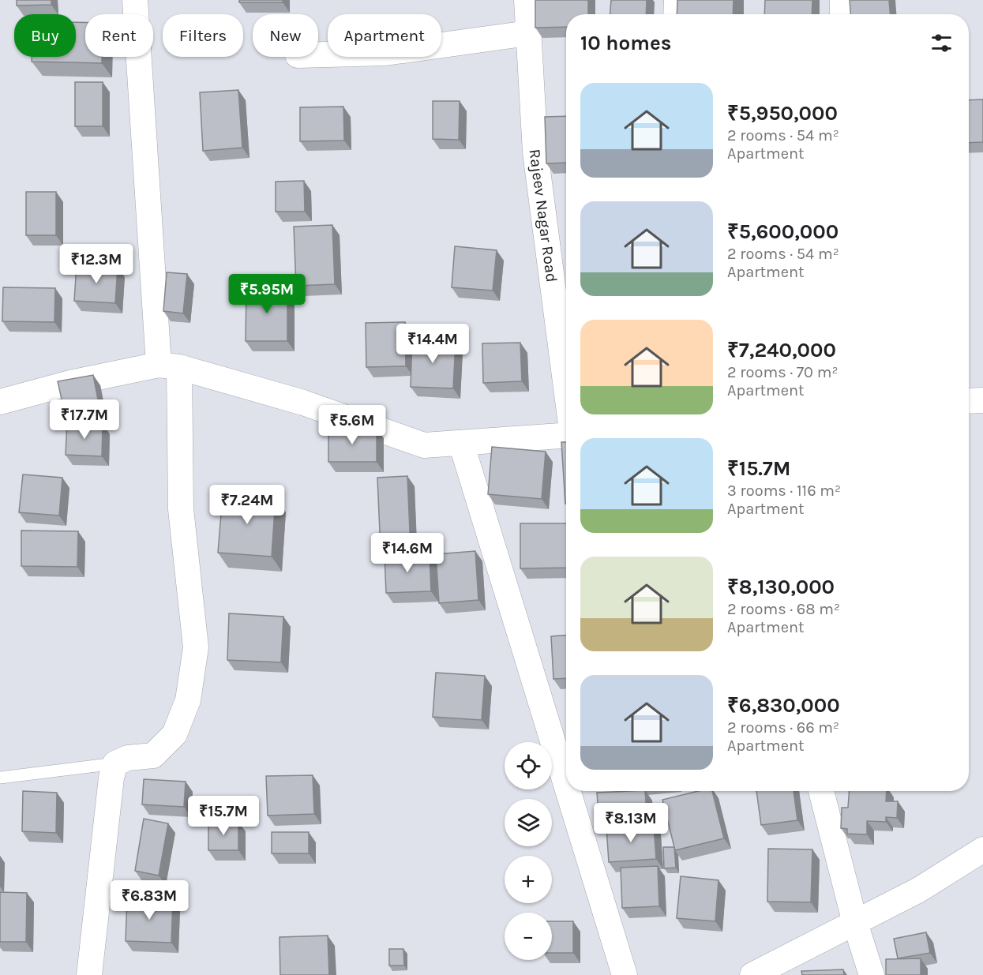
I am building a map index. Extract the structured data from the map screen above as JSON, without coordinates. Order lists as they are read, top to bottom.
{
  "streets": {
    "street": ["Rajeev Nagar Road"]
  },
  "page": {
    "chip": [
      "Buy",
      "Rent",
      "Filters",
      "New",
      "Apartment"
    ],
    "heading": "10 homes",
    "list": [
      {
        "name": "₹5,950,000",
        "note": "2 rooms · 54 m² · Apartment"
      },
      {
        "name": "₹5,600,000",
        "note": "2 rooms · 54 m² · Apartment"
      },
      {
        "name": "₹7,240,000",
        "note": "2 rooms · 70 m² · Apartment"
      },
      {
        "name": "₹15.7M",
        "note": "3 rooms · 116 m² · Apartment"
      },
      {
        "name": "₹8,130,000",
        "note": "2 rooms · 68 m² · Apartment"
      },
      {
        "name": "₹6,830,000",
        "note": "2 rooms · 66 m² · Apartment"
      }
    ],
    "price": [
      "₹12.3M",
      "₹5.95M",
      "₹14.4M",
      "₹17.7M",
      "₹5.6M",
      "₹7.24M",
      "₹14.6M",
      "₹15.7M",
      "₹8.13M",
      "₹6.83M"
    ],
    "map_buttons": ["+", "−"]
  }
}
